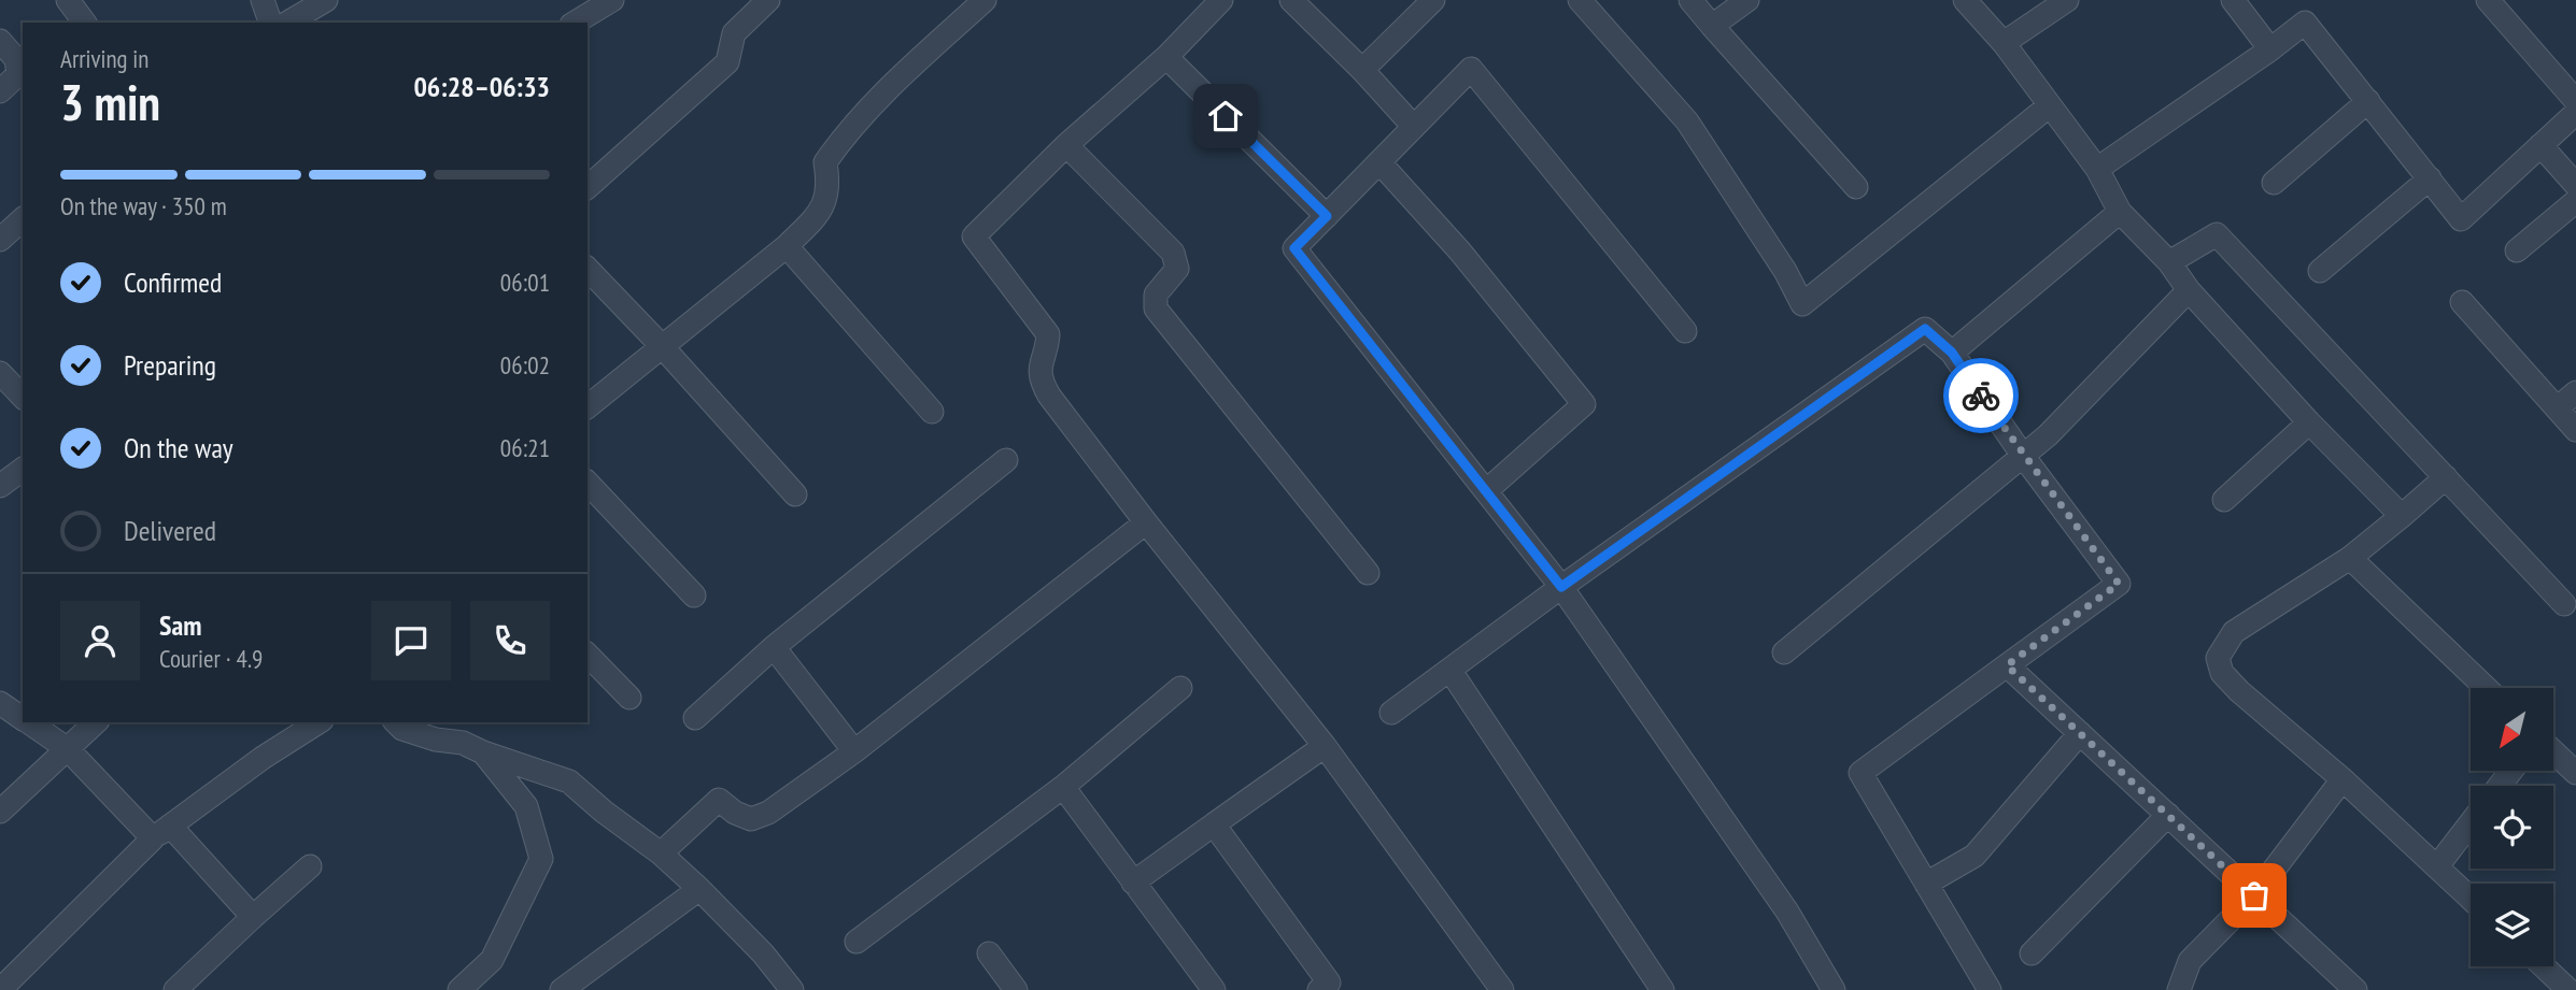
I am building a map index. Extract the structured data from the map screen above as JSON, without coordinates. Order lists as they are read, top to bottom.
{
  "north": "bottom left",
  "page": {
    "heading": ["3 min", "Arriving in", "06:28–06:33"],
    "panel": ["Sam", "Courier · 4.9"],
    "bar": "On the way · 350 m",
    "list": [
      ["Confirmed", "06:01"],
      ["Preparing", "06:02"],
      ["On the way", "06:21"],
      "Delivered"
    ]
  }
}
